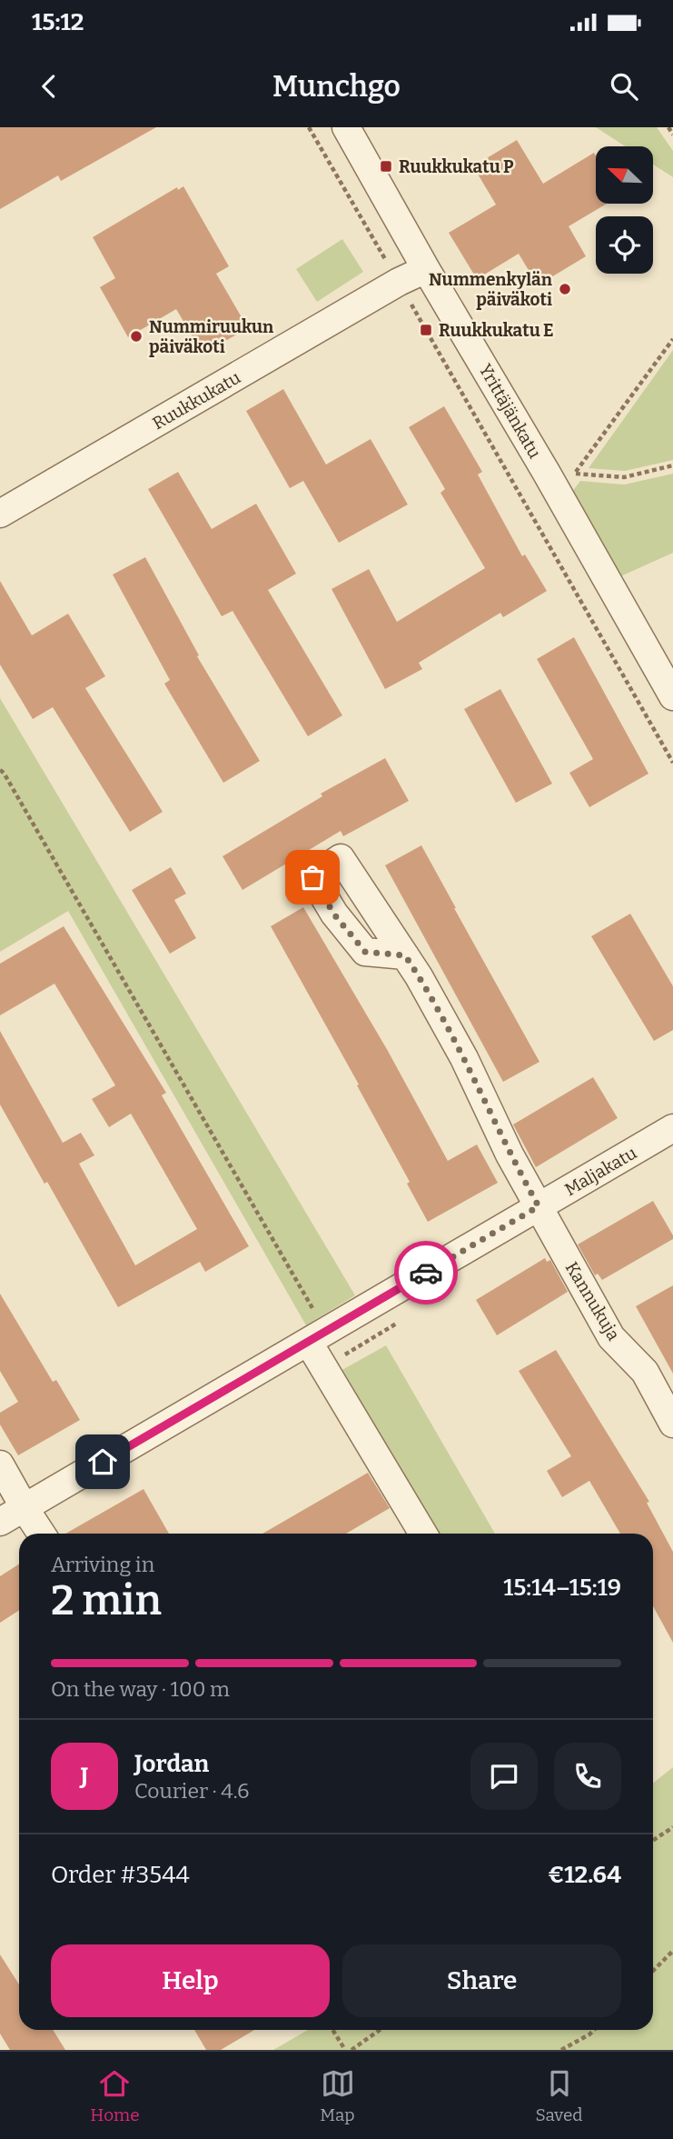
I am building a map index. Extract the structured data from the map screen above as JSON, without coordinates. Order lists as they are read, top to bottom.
{
  "streets": {
    "street": [
      "Ruukkukatu",
      "Yrittäjänkatu",
      "Maljakatu",
      "Kannukuja"
    ]
  },
  "crossings": [
    ["Ruukkukatu", "Yrittäjänkatu"],
    ["Maljakatu", "Kannukuja"]
  ],
  "places": {
    "transit": ["Ruukkukatu P", "Ruukkukatu E"],
    "other": ["Nummenkylän päiväkoti", "Nummiruukun päiväkoti"]
  },
  "north": "top left",
  "page": {
    "status": "15:12",
    "header": "Munchgo",
    "heading": ["2 min", "Arriving in", "15:14–15:19"],
    "panel": [
      "Jordan",
      "Courier · 4.6",
      "Order #3544",
      "€12.64"
    ],
    "bar": "On the way · 100 m",
    "round": "J",
    "buttons": ["Help", "Share"],
    "tabs": ["Home", "Map", "Saved"]
  }
}
